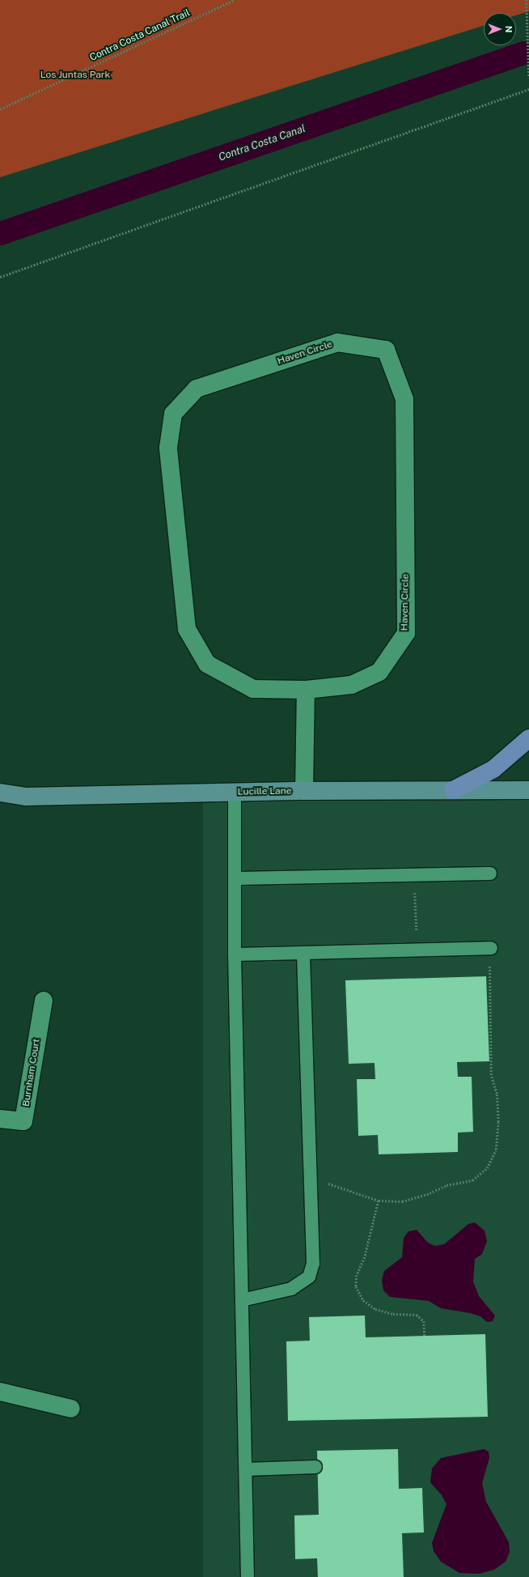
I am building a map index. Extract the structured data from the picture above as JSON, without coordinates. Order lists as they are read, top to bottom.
{
  "streets": {
    "street": ["Haven Circle", "Lucille Lane", "Burnham Court"],
    "path": ["Contra Costa Canal Trail"]
  },
  "water": ["Contra Costa Canal"],
  "parks": ["Los Juntas Park"],
  "north": "right"
}
